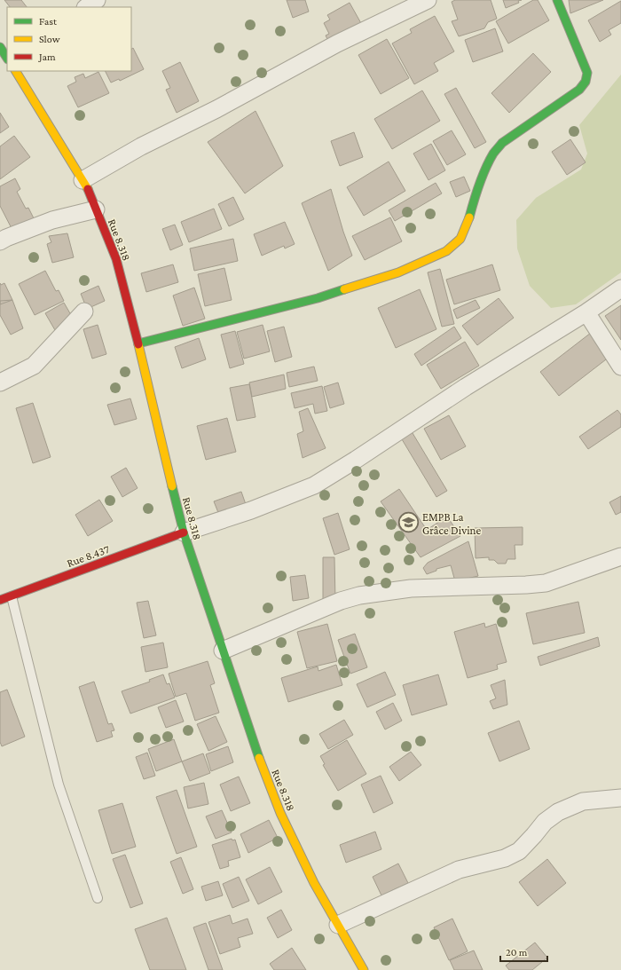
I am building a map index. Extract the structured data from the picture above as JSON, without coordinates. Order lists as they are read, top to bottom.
{
  "streets": {
    "main road": ["Rue 8.318", "Rue 8.437"]
  },
  "crossings": [
    ["Rue 8.318", "Rue 8.437"]
  ],
  "places": {
    "school or university": ["EMPB La Grâce Divine"]
  },
  "legend": ["Fast", "Slow", "Jam"],
  "scale_bar": "20 m"
}
